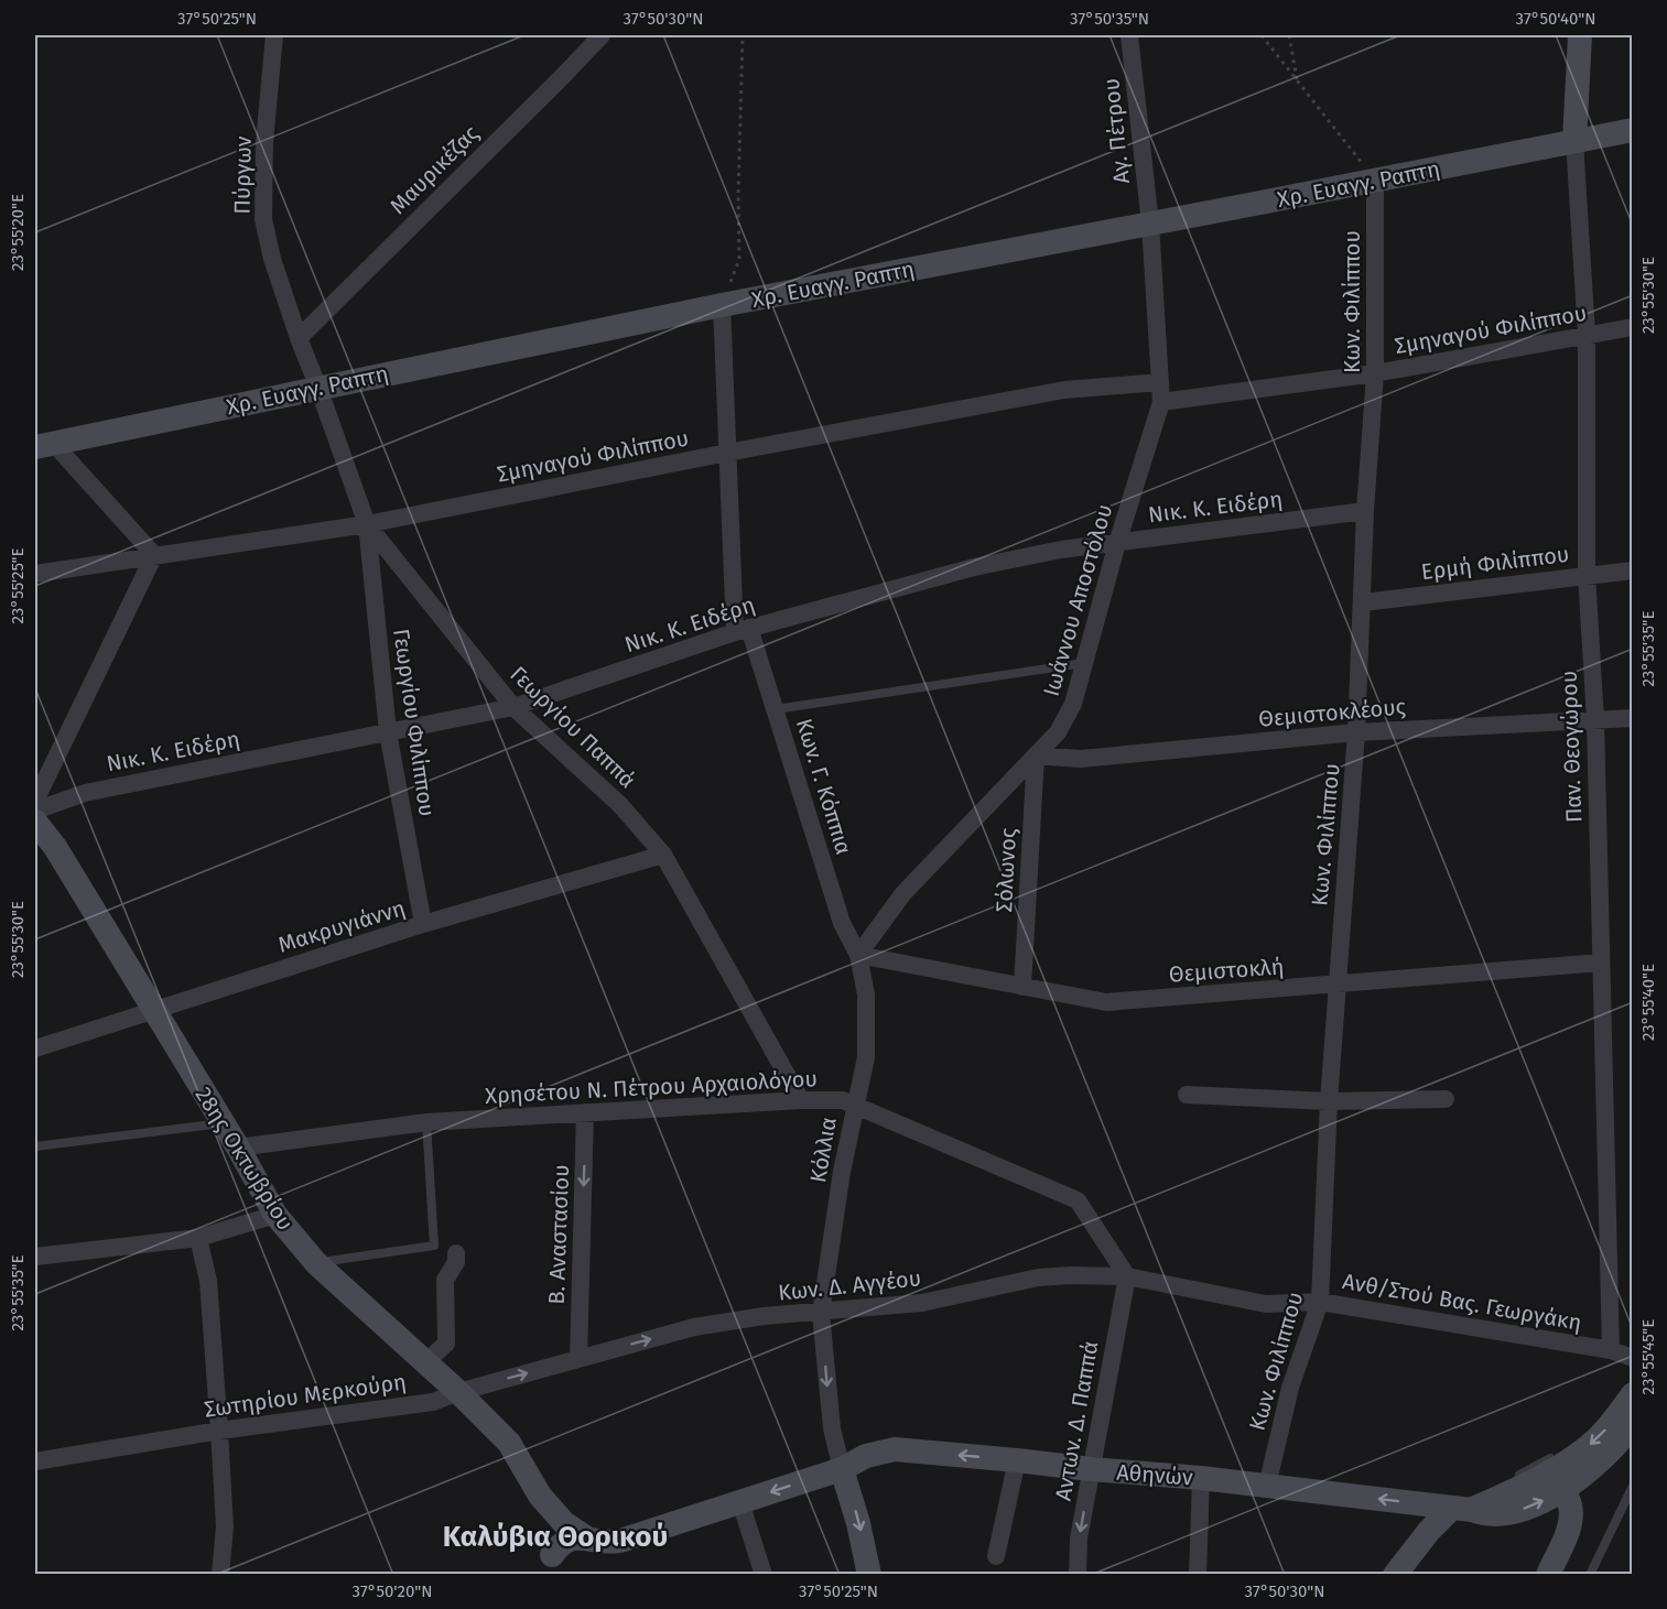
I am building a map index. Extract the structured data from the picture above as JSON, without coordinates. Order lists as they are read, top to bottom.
{
  "streets": {
    "main road": ["Χρ. Ευαγγ. Ραπτη", "28ης Οκτωβρίου", "Αθηνών"],
    "street": [
      "Αγ. Πέτρου",
      "Μαυρικέζας",
      "Πύργων",
      "Κων. Φιλίππου",
      "Σμηναγού Φιλίππου",
      "Νικ. Κ. Ειδέρη",
      "Ερμή Φιλίππου",
      "Ιωάννου Αποστόλου",
      "Θεμιστοκλέους",
      "Γεωργίου Φιλίππου",
      "Γεωργίου Παππά",
      "Παν. Θεογώρου",
      "Κων. Γ. Κόππια",
      "Σόλωνος",
      "Μακρυγιάννη",
      "Θεμιστοκλή",
      "Χρησέτου Ν. Πέτρου Αρχαιολόγου",
      "Κόλλια",
      "Β. Αναστασίου",
      "Κων. Δ. Αγγέου",
      "Ανθ/Στού Βας. Γεωργάκη",
      "Σωτηρίου Μερκούρη",
      "Αντων. Δ. Παππά"
    ]
  },
  "crossings": [
    ["Αγ. Πέτρου", "Χρ. Ευαγγ. Ραπτη"],
    ["Αγ. Πέτρου", "Ιωάννου Αποστόλου"],
    ["Μαυρικέζας", "Πύργων"],
    ["Πύργων", "Χρ. Ευαγγ. Ραπτη"],
    ["Πύργων", "Γεωργίου Παππά"],
    ["Χρ. Ευαγγ. Ραπτη", "Κων. Φιλίππου"],
    ["Χρ. Ευαγγ. Ραπτη", "Ιωάννου Αποστόλου"],
    ["Χρ. Ευαγγ. Ραπτη", "Γεωργίου Παππά"],
    ["Χρ. Ευαγγ. Ραπτη", "Παν. Θεογώρου"],
    ["Χρ. Ευαγγ. Ραπτη", "Κων. Γ. Κόππια"],
    ["Κων. Φιλίππου", "Σμηναγού Φιλίππου"],
    ["Κων. Φιλίππου", "Νικ. Κ. Ειδέρη"],
    ["Κων. Φιλίππου", "Ερμή Φιλίππου"],
    ["Κων. Φιλίππου", "Θεμιστοκλέους"],
    ["Κων. Φιλίππου", "Θεμιστοκλή"],
    ["Κων. Φιλίππου", "Ανθ/Στού Βας. Γεωργάκη"],
    ["Κων. Φιλίππου", "Αθηνών"],
    ["Σμηναγού Φιλίππου", "Ιωάννου Αποστόλου"],
    ["Σμηναγού Φιλίππου", "Γεωργίου Φιλίππου"],
    ["Σμηναγού Φιλίππου", "Γεωργίου Παππά"],
    ["Σμηναγού Φιλίππου", "Παν. Θεογώρου"],
    ["Σμηναγού Φιλίππου", "Κων. Γ. Κόππια"],
    ["Νικ. Κ. Ειδέρη", "Ιωάννου Αποστόλου"],
    ["Νικ. Κ. Ειδέρη", "Γεωργίου Φιλίππου"],
    ["Νικ. Κ. Ειδέρη", "Γεωργίου Παππά"],
    ["Νικ. Κ. Ειδέρη", "Κων. Γ. Κόππια"],
    ["Ερμή Φιλίππου", "Παν. Θεογώρου"],
    ["Ιωάννου Αποστόλου", "Θεμιστοκλέους"],
    ["Ιωάννου Αποστόλου", "Κων. Γ. Κόππια"],
    ["Ιωάννου Αποστόλου", "Σόλωνος"],
    ["Ιωάννου Αποστόλου", "Θεμιστοκλή"],
    ["Ιωάννου Αποστόλου", "Κόλλια"],
    ["Θεμιστοκλέους", "Παν. Θεογώρου"],
    ["Θεμιστοκλέους", "Σόλωνος"],
    ["Γεωργίου Φιλίππου", "Γεωργίου Παππά"],
    ["Γεωργίου Φιλίππου", "Μακρυγιάννη"],
    ["Γεωργίου Παππά", "Μακρυγιάννη"],
    ["Γεωργίου Παππά", "Χρησέτου Ν. Πέτρου Αρχαιολόγου"],
    ["Παν. Θεογώρου", "Θεμιστοκλή"],
    ["Παν. Θεογώρου", "Ανθ/Στού Βας. Γεωργάκη"],
    ["Κων. Γ. Κόππια", "Θεμιστοκλή"],
    ["Κων. Γ. Κόππια", "Κόλλια"],
    ["Σόλωνος", "Θεμιστοκλή"],
    ["Μακρυγιάννη", "28ης Οκτωβρίου"],
    ["Θεμιστοκλή", "Κόλλια"],
    ["Χρησέτου Ν. Πέτρου Αρχαιολόγου", "Κόλλια"],
    ["Χρησέτου Ν. Πέτρου Αρχαιολόγου", "28ης Οκτωβρίου"],
    ["Χρησέτου Ν. Πέτρου Αρχαιολόγου", "Β. Αναστασίου"],
    ["Χρησέτου Ν. Πέτρου Αρχαιολόγου", "Κων. Δ. Αγγέου"],
    ["Χρησέτου Ν. Πέτρου Αρχαιολόγου", "Ανθ/Στού Βας. Γεωργάκη"],
    ["Χρησέτου Ν. Πέτρου Αρχαιολόγου", "Αντων. Δ. Παππά"],
    ["Κόλλια", "Κων. Δ. Αγγέου"],
    ["Κόλλια", "Αθηνών"],
    ["28ης Οκτωβρίου", "Σωτηρίου Μερκούρη"],
    ["28ης Οκτωβρίου", "Αθηνών"],
    ["Β. Αναστασίου", "Κων. Δ. Αγγέου"],
    ["Β. Αναστασίου", "Σωτηρίου Μερκούρη"],
    ["Κων. Δ. Αγγέου", "Ανθ/Στού Βας. Γεωργάκη"],
    ["Κων. Δ. Αγγέου", "Σωτηρίου Μερκούρη"],
    ["Κων. Δ. Αγγέου", "Αντων. Δ. Παππά"],
    ["Ανθ/Στού Βας. Γεωργάκη", "Αντων. Δ. Παππά"],
    ["Αντων. Δ. Παππά", "Αθηνών"]
  ],
  "one_way": ["Κων. Δ. Αγγέου"],
  "districts": ["Καλύβια Θορικού"],
  "coordinates": [
    "37°50'25\"N",
    "37°50'30\"N",
    "37°50'35\"N",
    "37°50'40\"N",
    "23°55'20\"E",
    "23°55'30\"E",
    "23°55'25\"E",
    "23°55'35\"E",
    "23°55'40\"E",
    "23°55'45\"E",
    "37°50'20\"N"
  ]
}
